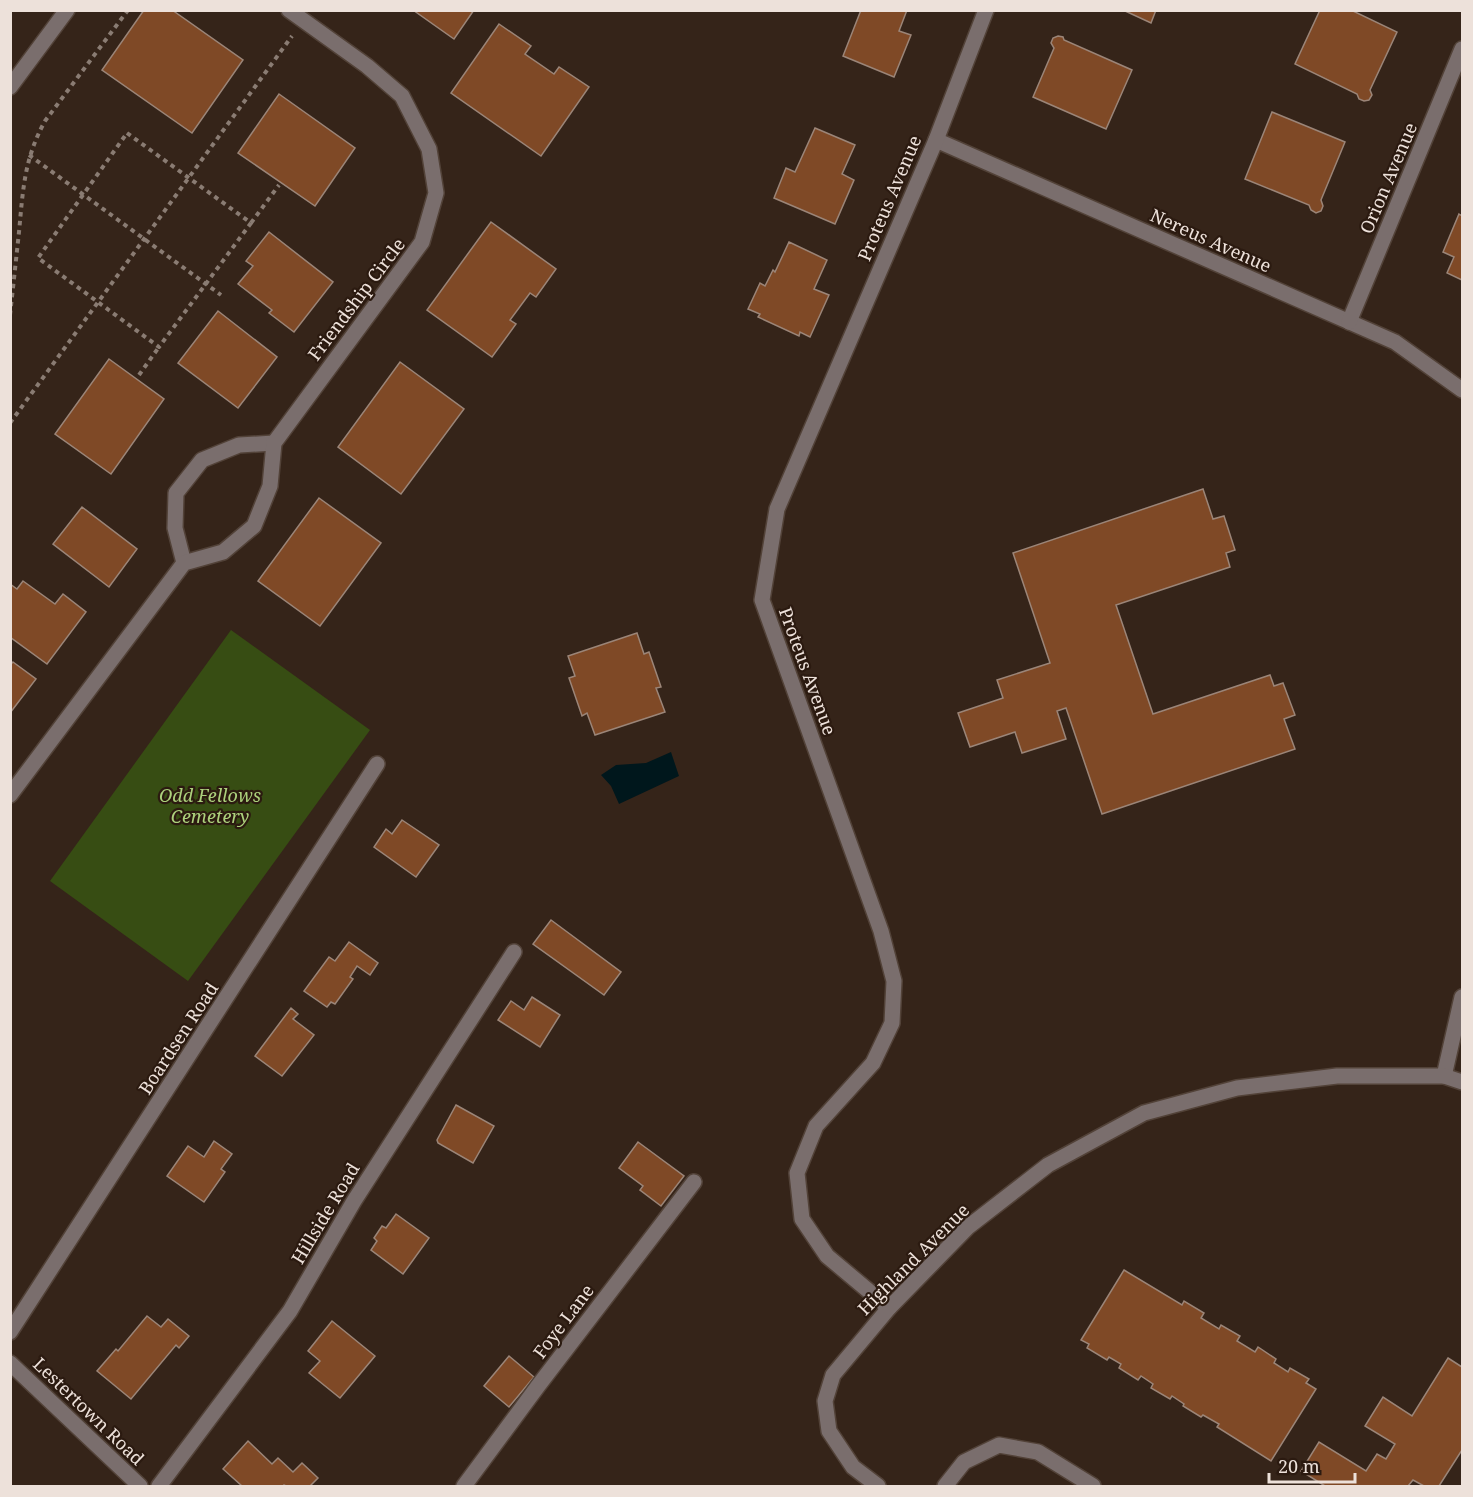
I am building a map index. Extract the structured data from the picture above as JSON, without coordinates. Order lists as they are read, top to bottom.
{
  "streets": {
    "street": [
      "Orion Avenue",
      "Proteus Avenue",
      "Nereus Avenue",
      "Friendship Circle",
      "Boardsen Road",
      "Hillside Road",
      "Highland Avenue",
      "Foye Lane",
      "Lestertown Road"
    ]
  },
  "crossings": [
    ["Orion Avenue", "Nereus Avenue"],
    ["Proteus Avenue", "Nereus Avenue"],
    ["Proteus Avenue", "Highland Avenue"]
  ],
  "parks": ["Odd Fellows Cemetery"],
  "scale_bar": "20 m"
}
